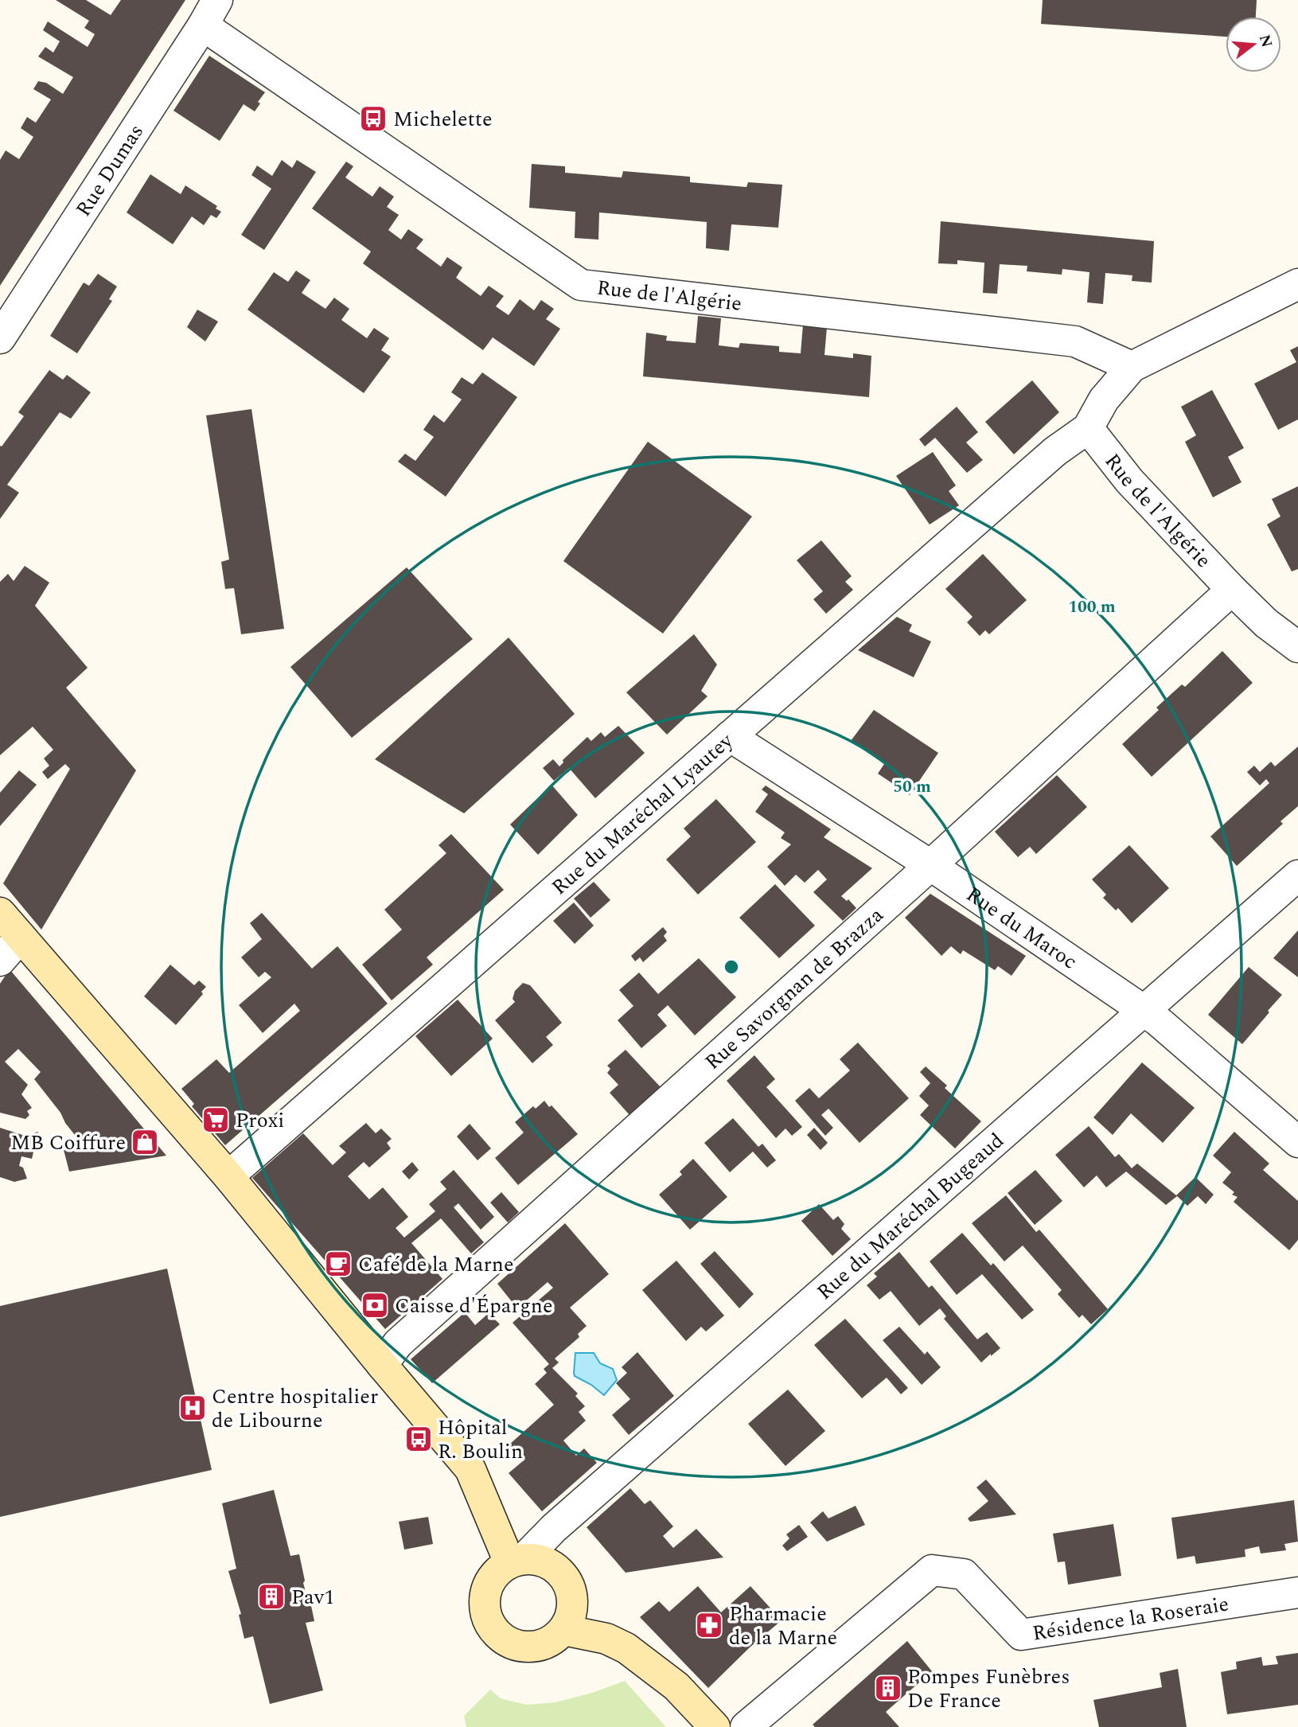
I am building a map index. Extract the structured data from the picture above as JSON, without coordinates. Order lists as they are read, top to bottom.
{
  "streets": {
    "street": [
      "Rue Dumas",
      "Rue de l'Algérie",
      "Rue du Maréchal Lyautey",
      "Rue du Maroc",
      "Rue Savorgnan de Brazza",
      "Rue du Maréchal Bugeaud",
      "Résidence la Roseraie"
    ]
  },
  "crossings": [
    ["Rue Dumas", "Rue de l'Algérie"],
    ["Rue de l'Algérie", "Rue du Maréchal Lyautey"],
    ["Rue de l'Algérie", "Rue Savorgnan de Brazza"],
    ["Rue du Maréchal Lyautey", "Rue du Maroc"],
    ["Rue du Maroc", "Rue Savorgnan de Brazza"],
    ["Rue du Maroc", "Rue du Maréchal Bugeaud"]
  ],
  "places": {
    "bus stop": ["Michelette", "Hôpital R. Boulin"],
    "supermarket": ["Proxi"],
    "shop": ["MB Coiffure"],
    "cafe": ["Café de la Marne"],
    "bank": ["Caisse d'Épargne"],
    "hospital": ["Centre hospitalier de Libourne"],
    "building": ["Pav1", "Pompes Funèbres De France"],
    "pharmacy": ["Pharmacie de la Marne"]
  },
  "north": "right",
  "rings": ["100 m", "50 m"]
}
